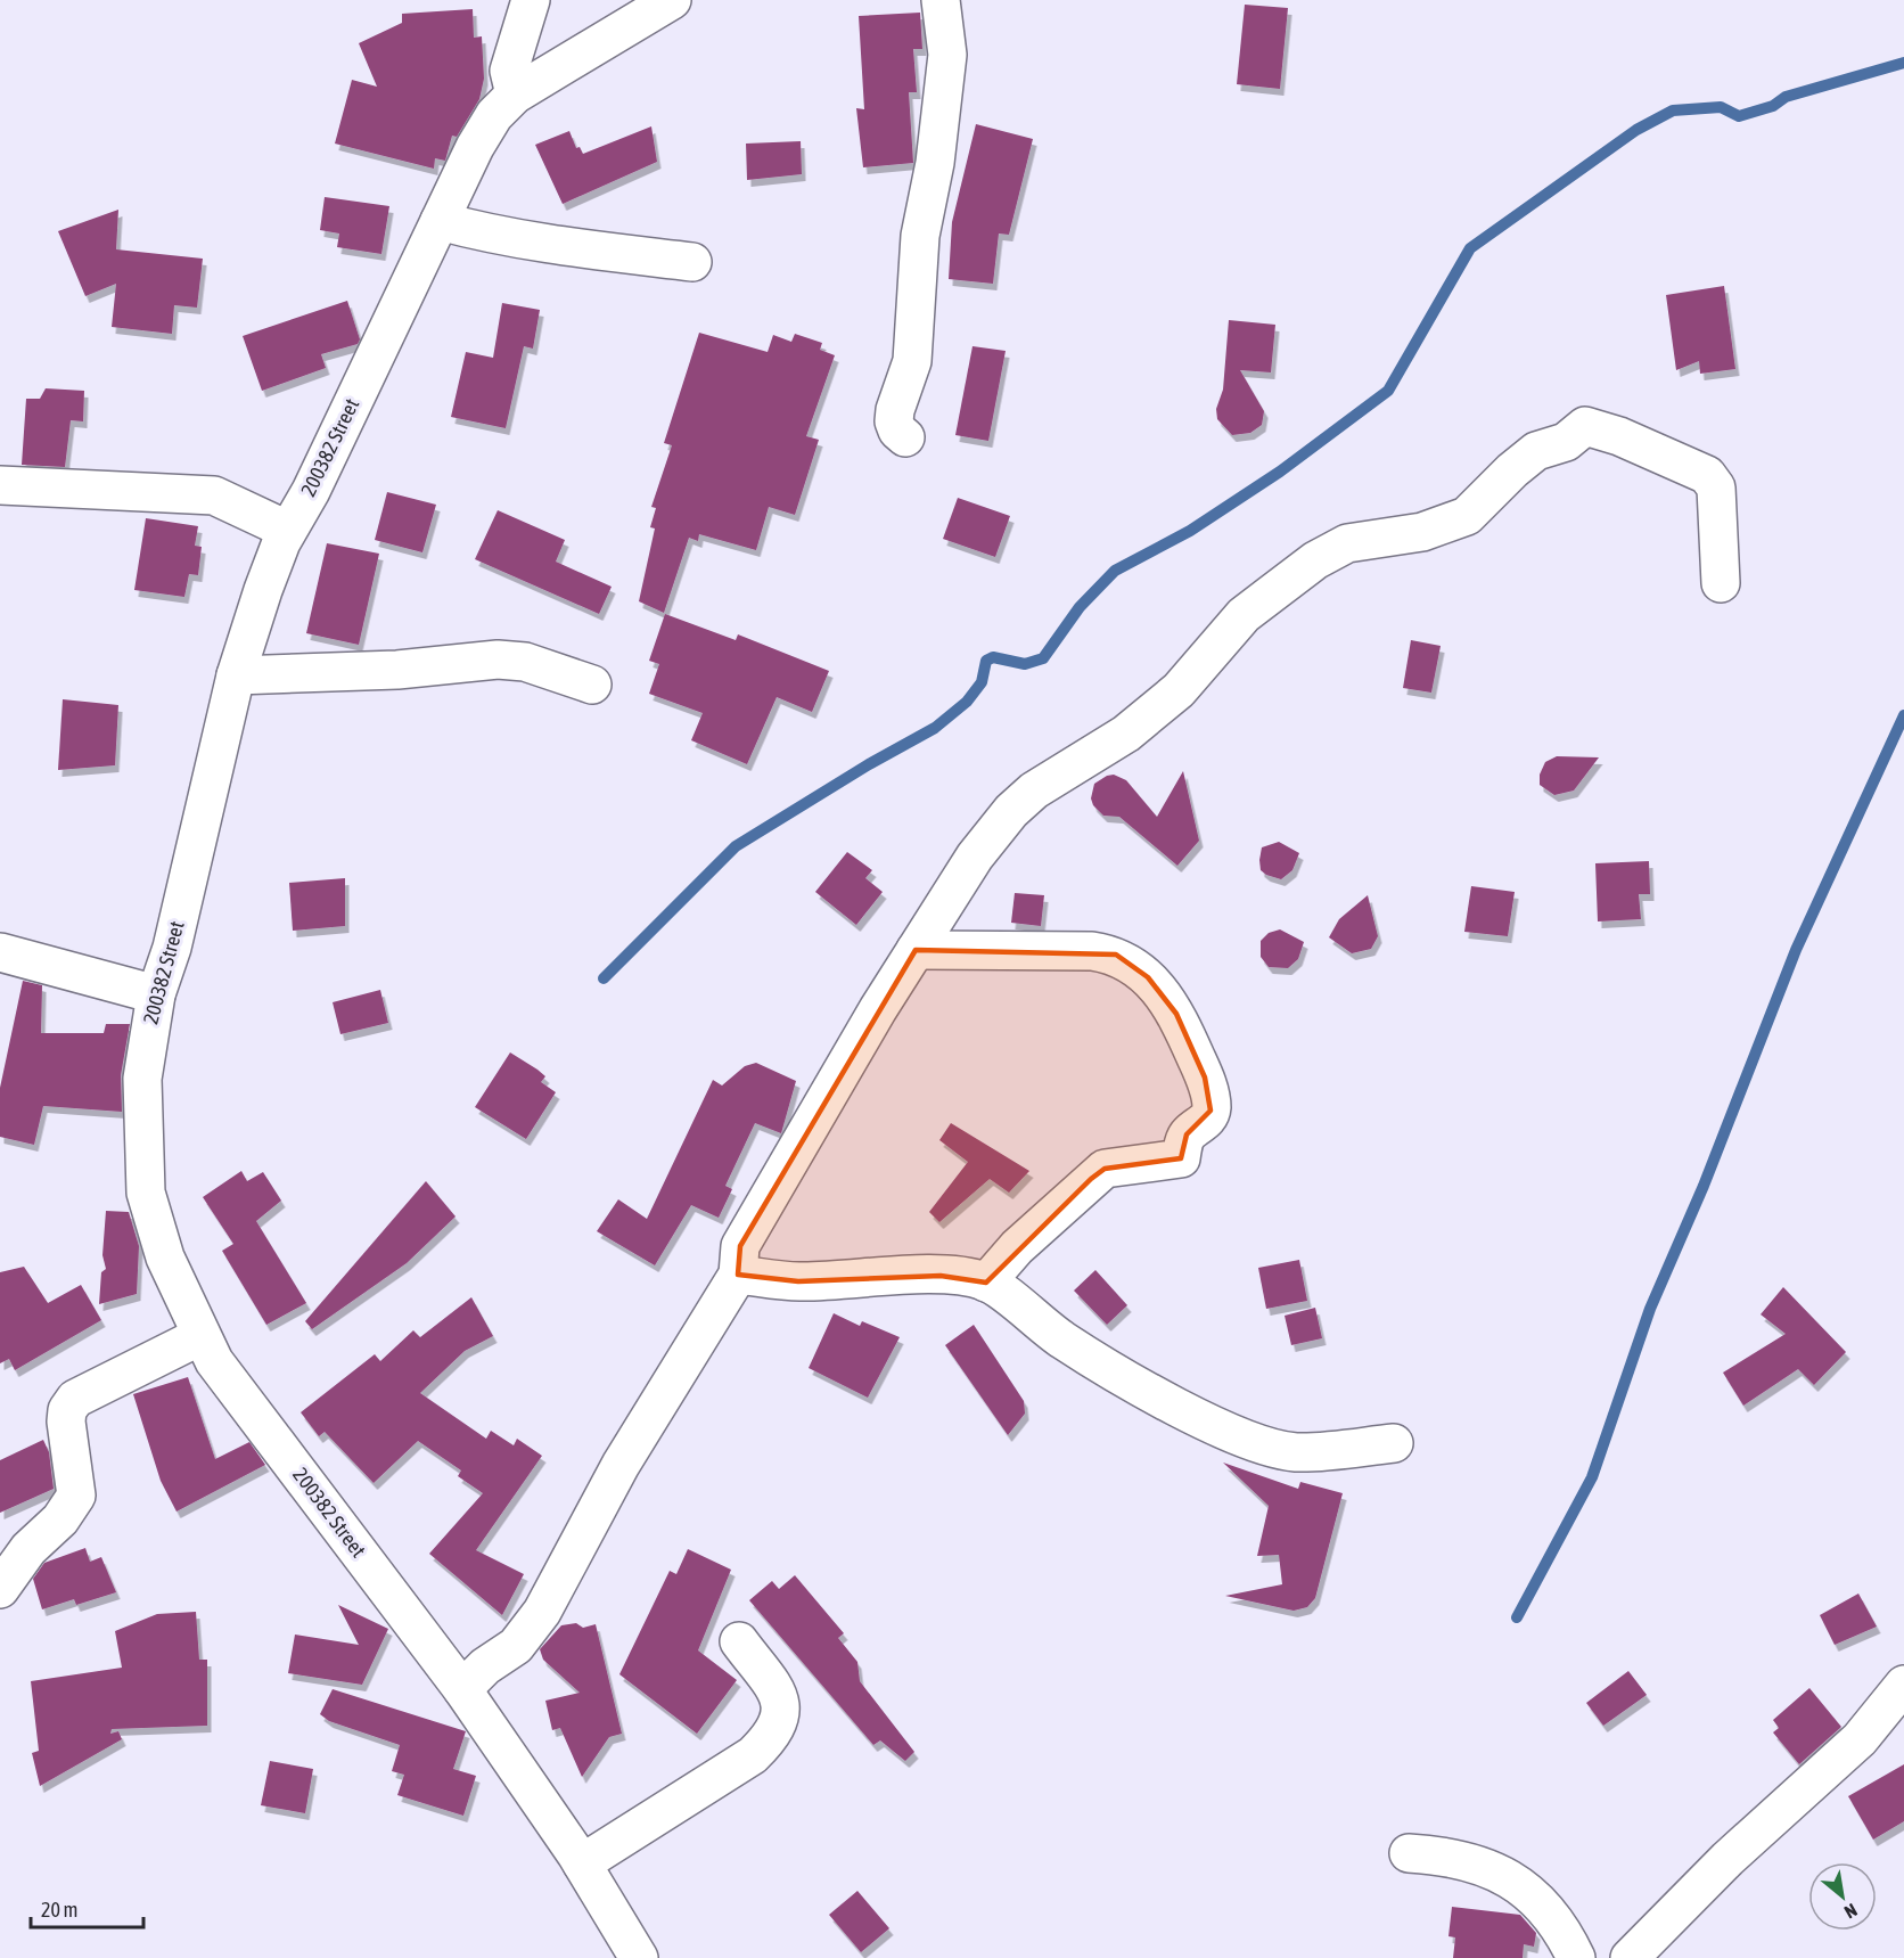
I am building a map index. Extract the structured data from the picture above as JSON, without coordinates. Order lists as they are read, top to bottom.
{
  "streets": {
    "street": ["200382 Street"]
  },
  "scale_bar": "20 m",
  "north": "bottom right"
}
